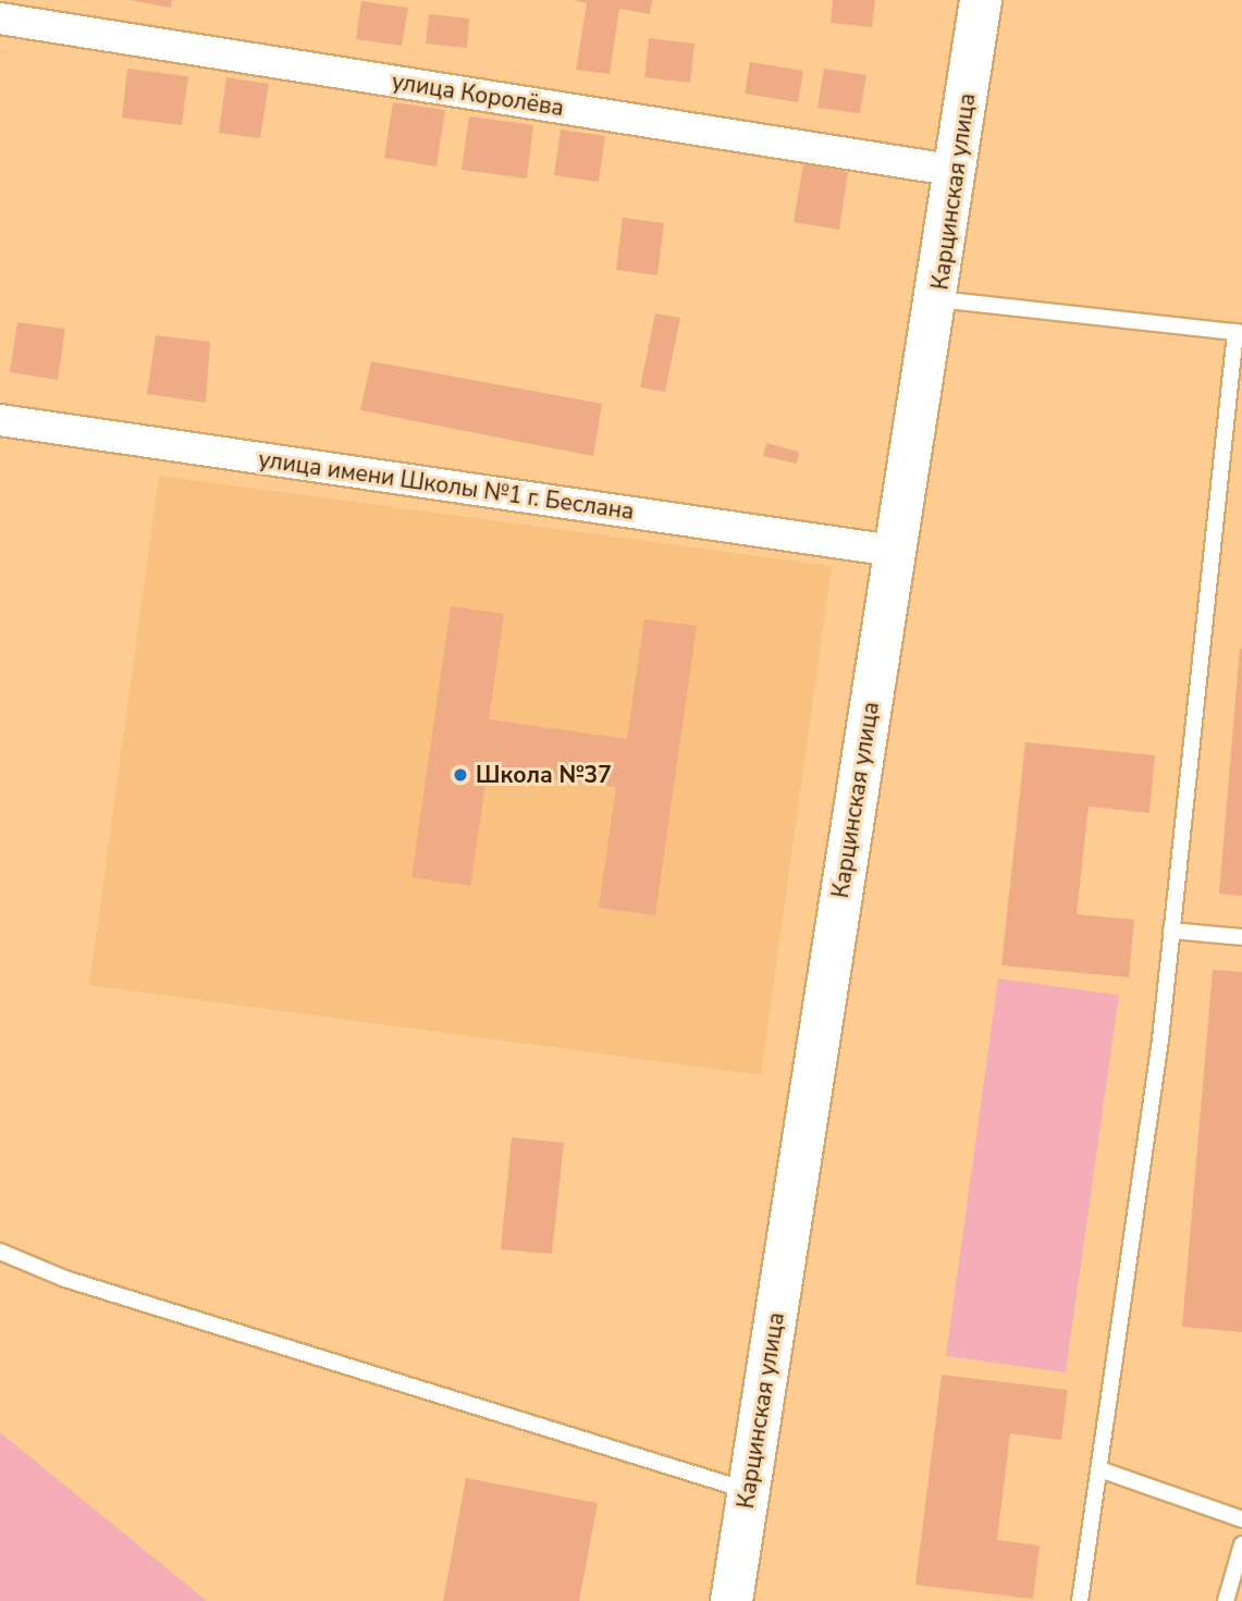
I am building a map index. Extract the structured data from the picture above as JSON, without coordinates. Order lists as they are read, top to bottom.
{
  "streets": {
    "main road": ["Карцинская улица"],
    "street": ["улица Королёва", "улица имени Школы №1 г. Беслана"]
  },
  "crossings": [
    ["улица Королёва", "Карцинская улица"],
    ["Карцинская улица", "улица имени Школы №1 г. Беслана"]
  ],
  "places": ["Школа №37"]
}
